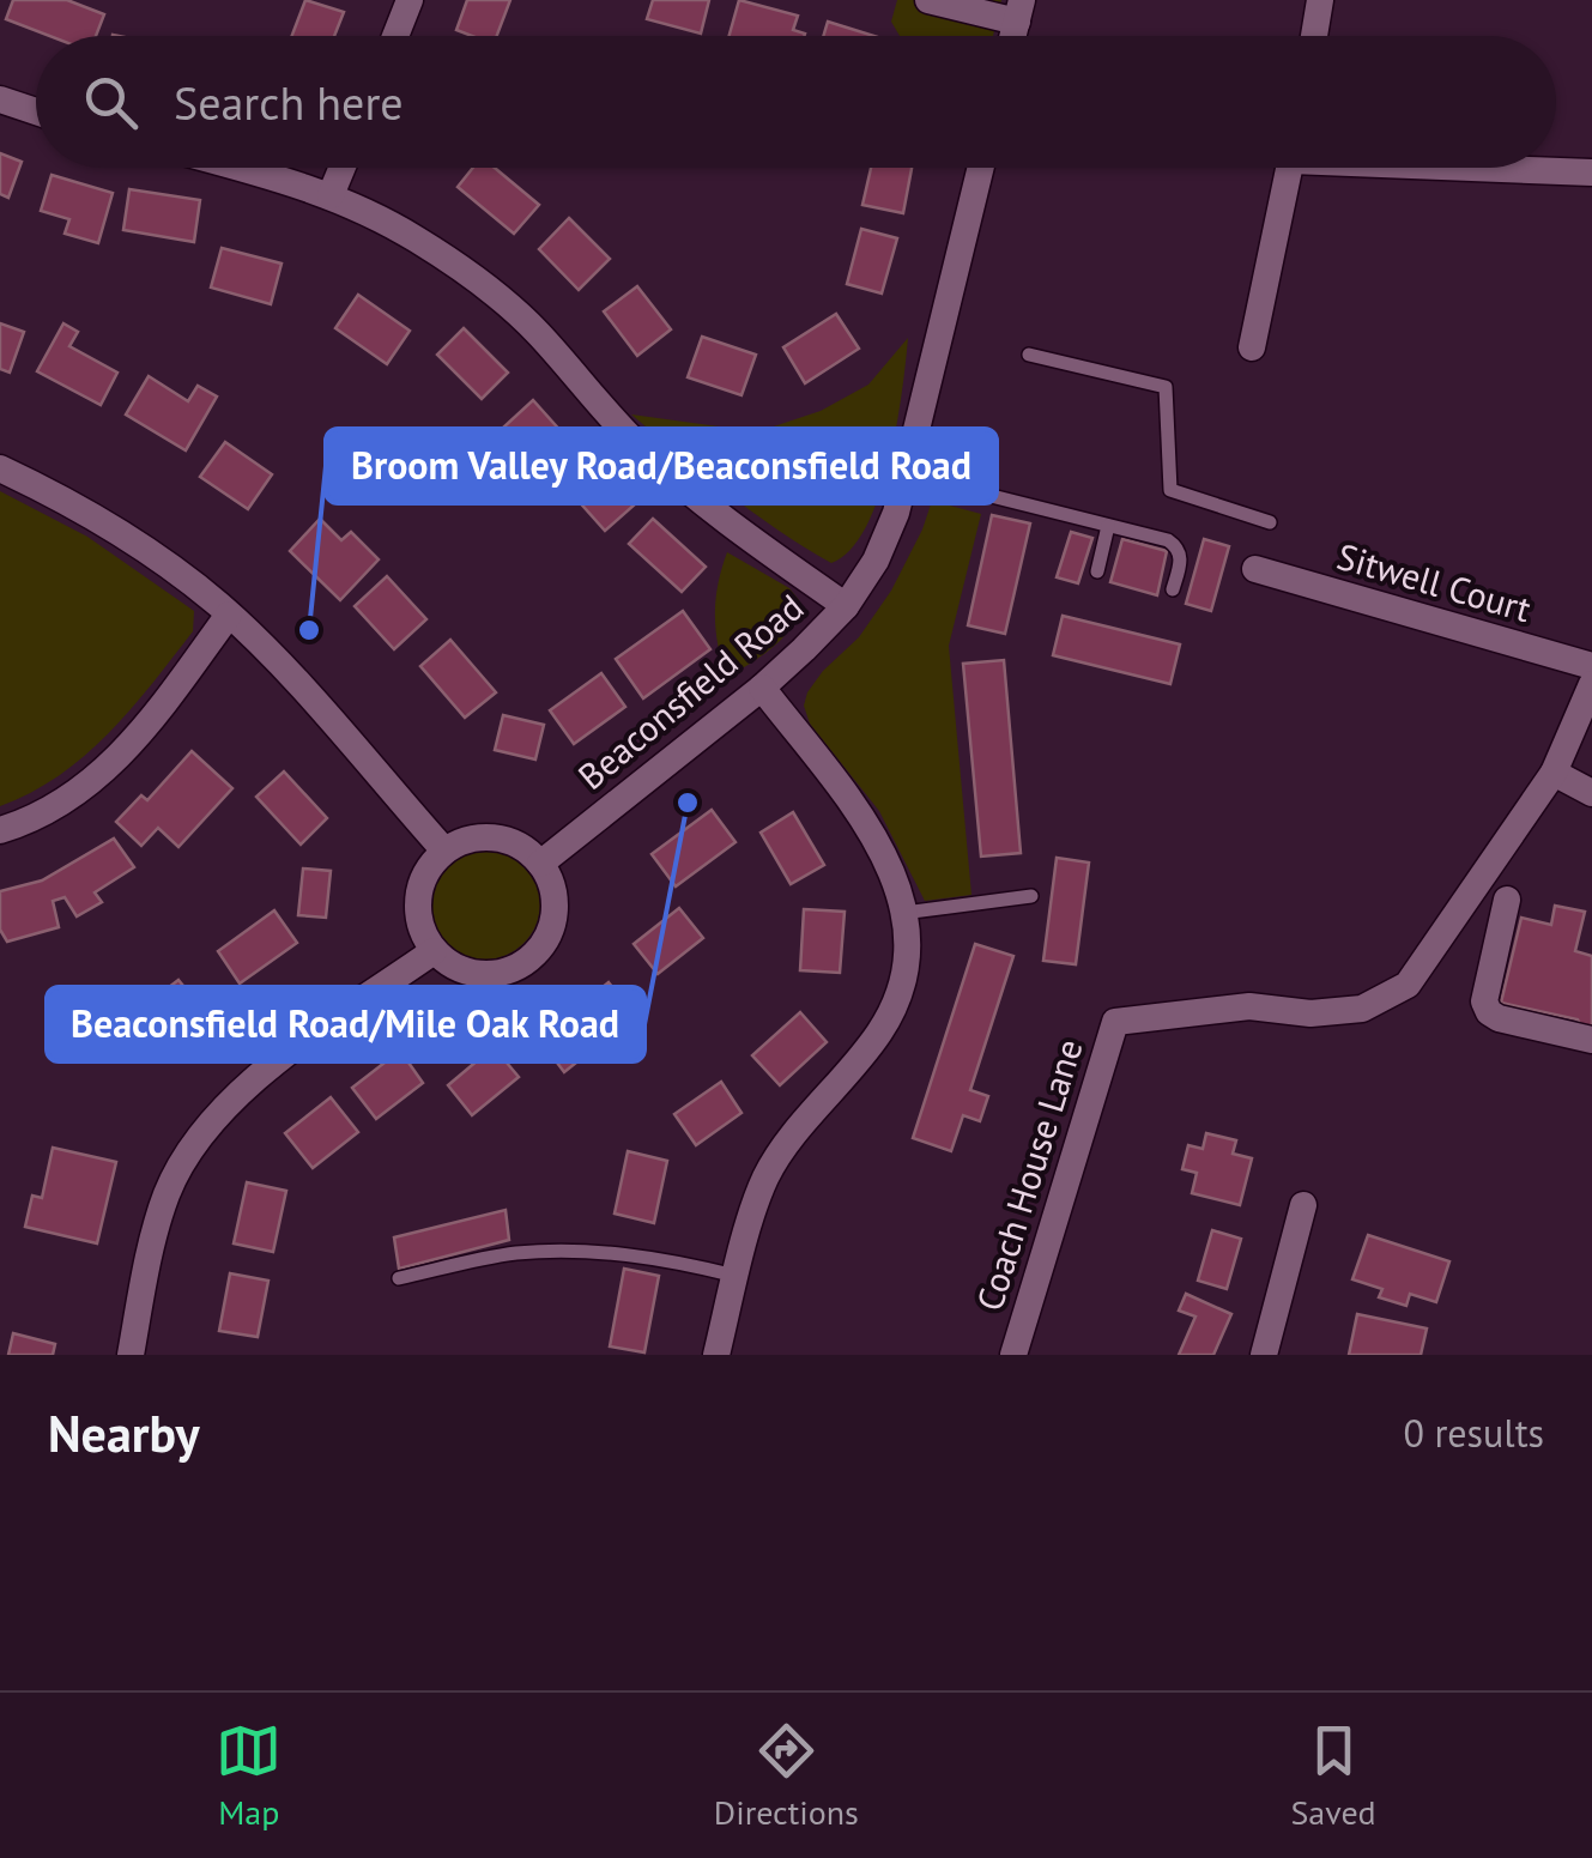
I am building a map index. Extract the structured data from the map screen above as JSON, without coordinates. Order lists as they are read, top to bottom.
{
  "streets": {
    "street": ["Sitwell Court", "Beaconsfield Road", "Coach House Lane"]
  },
  "places": ["Broom Valley Road/Beaconsfield Road", "Beaconsfield Road/Mile Oak Road"],
  "page": {
    "search": "Search here",
    "heading": ["Nearby", "0 results"],
    "nav": ["Map", "Directions", "Saved"]
  }
}
